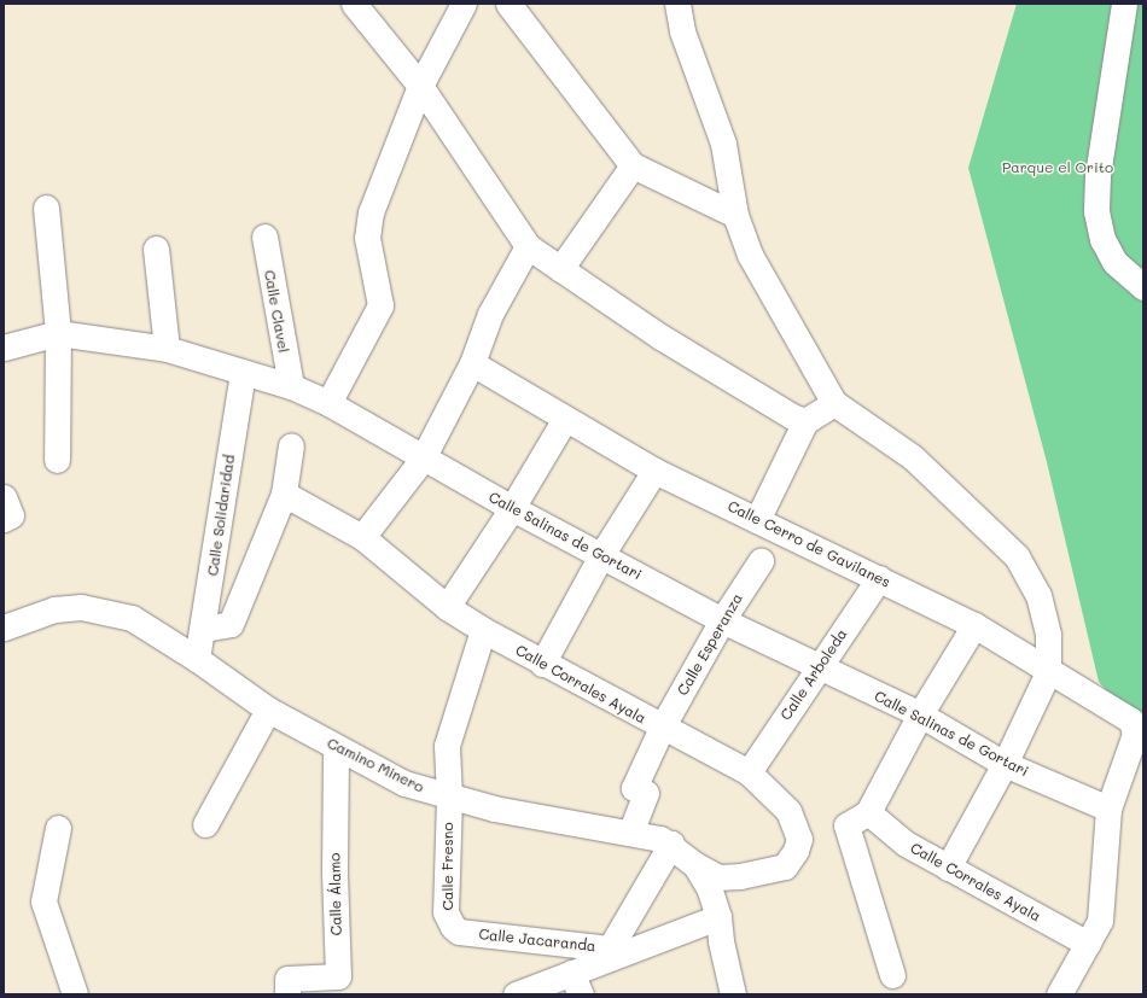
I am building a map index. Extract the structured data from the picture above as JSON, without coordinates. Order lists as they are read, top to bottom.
{
  "streets": {
    "street": [
      "Calle Clavel",
      "Calle Solidaridad",
      "Calle Salinas de Gortari",
      "Calle Cerro de Gavilanes",
      "Calle Esperanza",
      "Calle Arboleda",
      "Calle Corrales Ayala",
      "Camino Minero",
      "Calle Fresno",
      "Calle Álamo",
      "Calle Jacaranda"
    ]
  },
  "crossings": [
    ["Calle Clavel", "Calle Salinas de Gortari"],
    ["Calle Solidaridad", "Calle Salinas de Gortari"],
    ["Calle Solidaridad", "Camino Minero"],
    ["Calle Salinas de Gortari", "Calle Cerro de Gavilanes"],
    ["Calle Salinas de Gortari", "Calle Esperanza"],
    ["Calle Salinas de Gortari", "Calle Arboleda"],
    ["Calle Cerro de Gavilanes", "Calle Arboleda"],
    ["Calle Esperanza", "Calle Corrales Ayala"],
    ["Calle Esperanza", "Camino Minero"],
    ["Calle Arboleda", "Calle Corrales Ayala"],
    ["Calle Corrales Ayala", "Camino Minero"],
    ["Calle Corrales Ayala", "Calle Fresno"],
    ["Camino Minero", "Calle Fresno"],
    ["Camino Minero", "Calle Álamo"],
    ["Camino Minero", "Calle Jacaranda"],
    ["Calle Fresno", "Calle Jacaranda"]
  ],
  "parks": ["Parque el Orito"]
}
